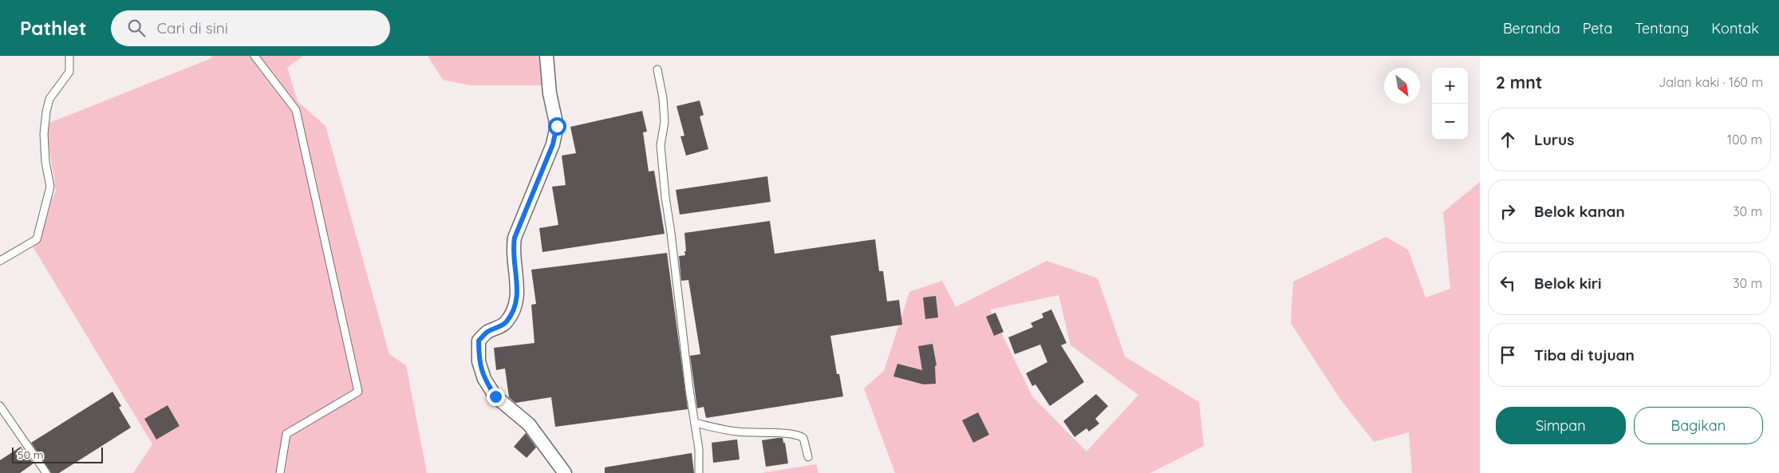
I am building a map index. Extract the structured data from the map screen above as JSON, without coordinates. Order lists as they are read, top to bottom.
{
  "scale_bar": "50 m",
  "north": "bottom right",
  "page": {
    "header": "Pathlet",
    "search": "Cari di sini",
    "nav": [
      "Beranda",
      "Peta",
      "Tentang",
      "Kontak"
    ],
    "heading": ["2 mnt", "Jalan kaki · 160 m"],
    "map_buttons": ["+", "−"],
    "list": [
      ["Lurus", "100 m"],
      ["Belok kanan", "30 m"],
      ["Belok kiri", "30 m"],
      "Tiba di tujuan"
    ],
    "buttons": ["Simpan", "Bagikan"],
    "scale": "50 m"
  }
}
